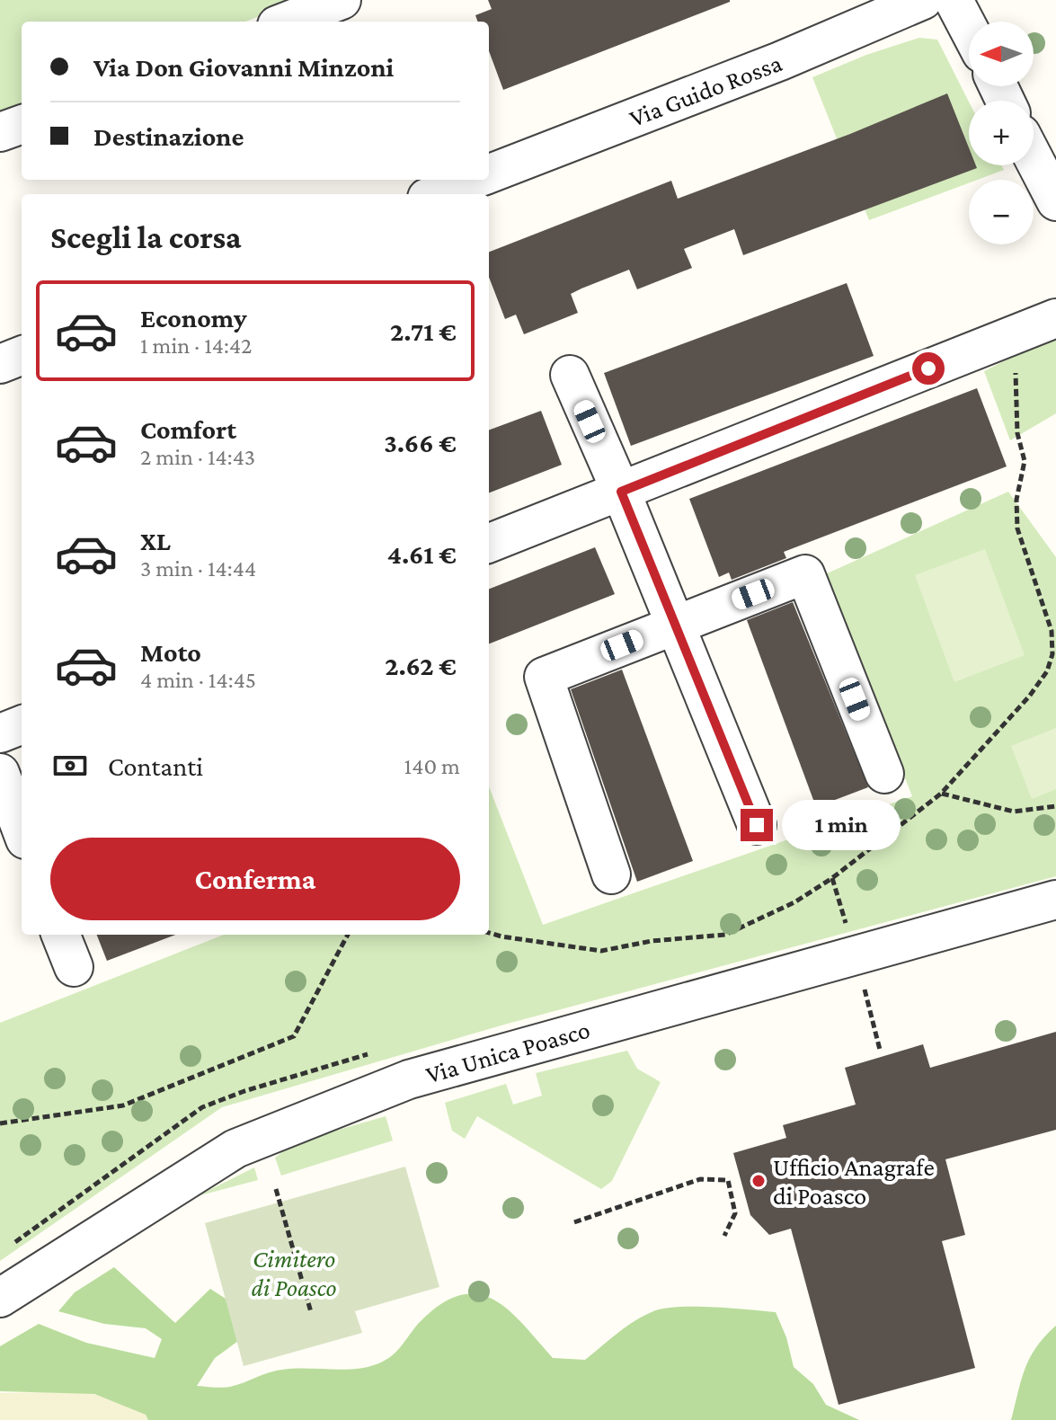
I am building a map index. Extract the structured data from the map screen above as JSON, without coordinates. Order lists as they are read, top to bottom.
{
  "streets": {
    "street": ["Via Guido Rossa", "Via Unica Poasco"]
  },
  "parks": ["Cimitero di Poasco"],
  "places": ["Ufficio Anagrafe di Poasco"],
  "north": "left",
  "page": {
    "map_buttons": ["+", "−"],
    "banner": ["Via Don Giovanni Minzoni", "Destinazione"],
    "heading": "Scegli la corsa",
    "list": [
      {
        "name": "Economy",
        "note": "1 min · 14:42",
        "value": "2.71 €"
      },
      {
        "name": "Comfort",
        "note": "2 min · 14:43",
        "value": "3.66 €"
      },
      {
        "name": "XL",
        "note": "3 min · 14:44",
        "value": "4.61 €"
      },
      {
        "name": "Moto",
        "note": "4 min · 14:45",
        "value": "2.62 €"
      }
    ],
    "pay": ["Contanti", "140 m"],
    "bubble": "1 min",
    "buttons": "Conferma"
  }
}
